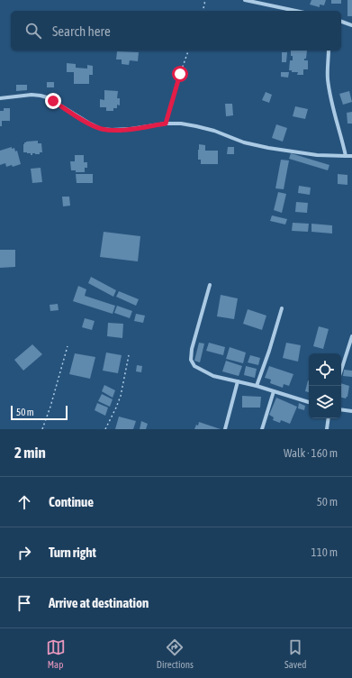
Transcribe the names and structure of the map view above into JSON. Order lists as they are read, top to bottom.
{
  "scale_bar": "50 m",
  "page": {
    "search": "Search here",
    "scale": "50 m",
    "heading": ["2 min", "Walk · 160 m"],
    "list": [
      ["Continue", "50 m"],
      ["Turn right", "110 m"],
      "Arrive at destination"
    ],
    "nav": ["Map", "Directions", "Saved"]
  }
}
